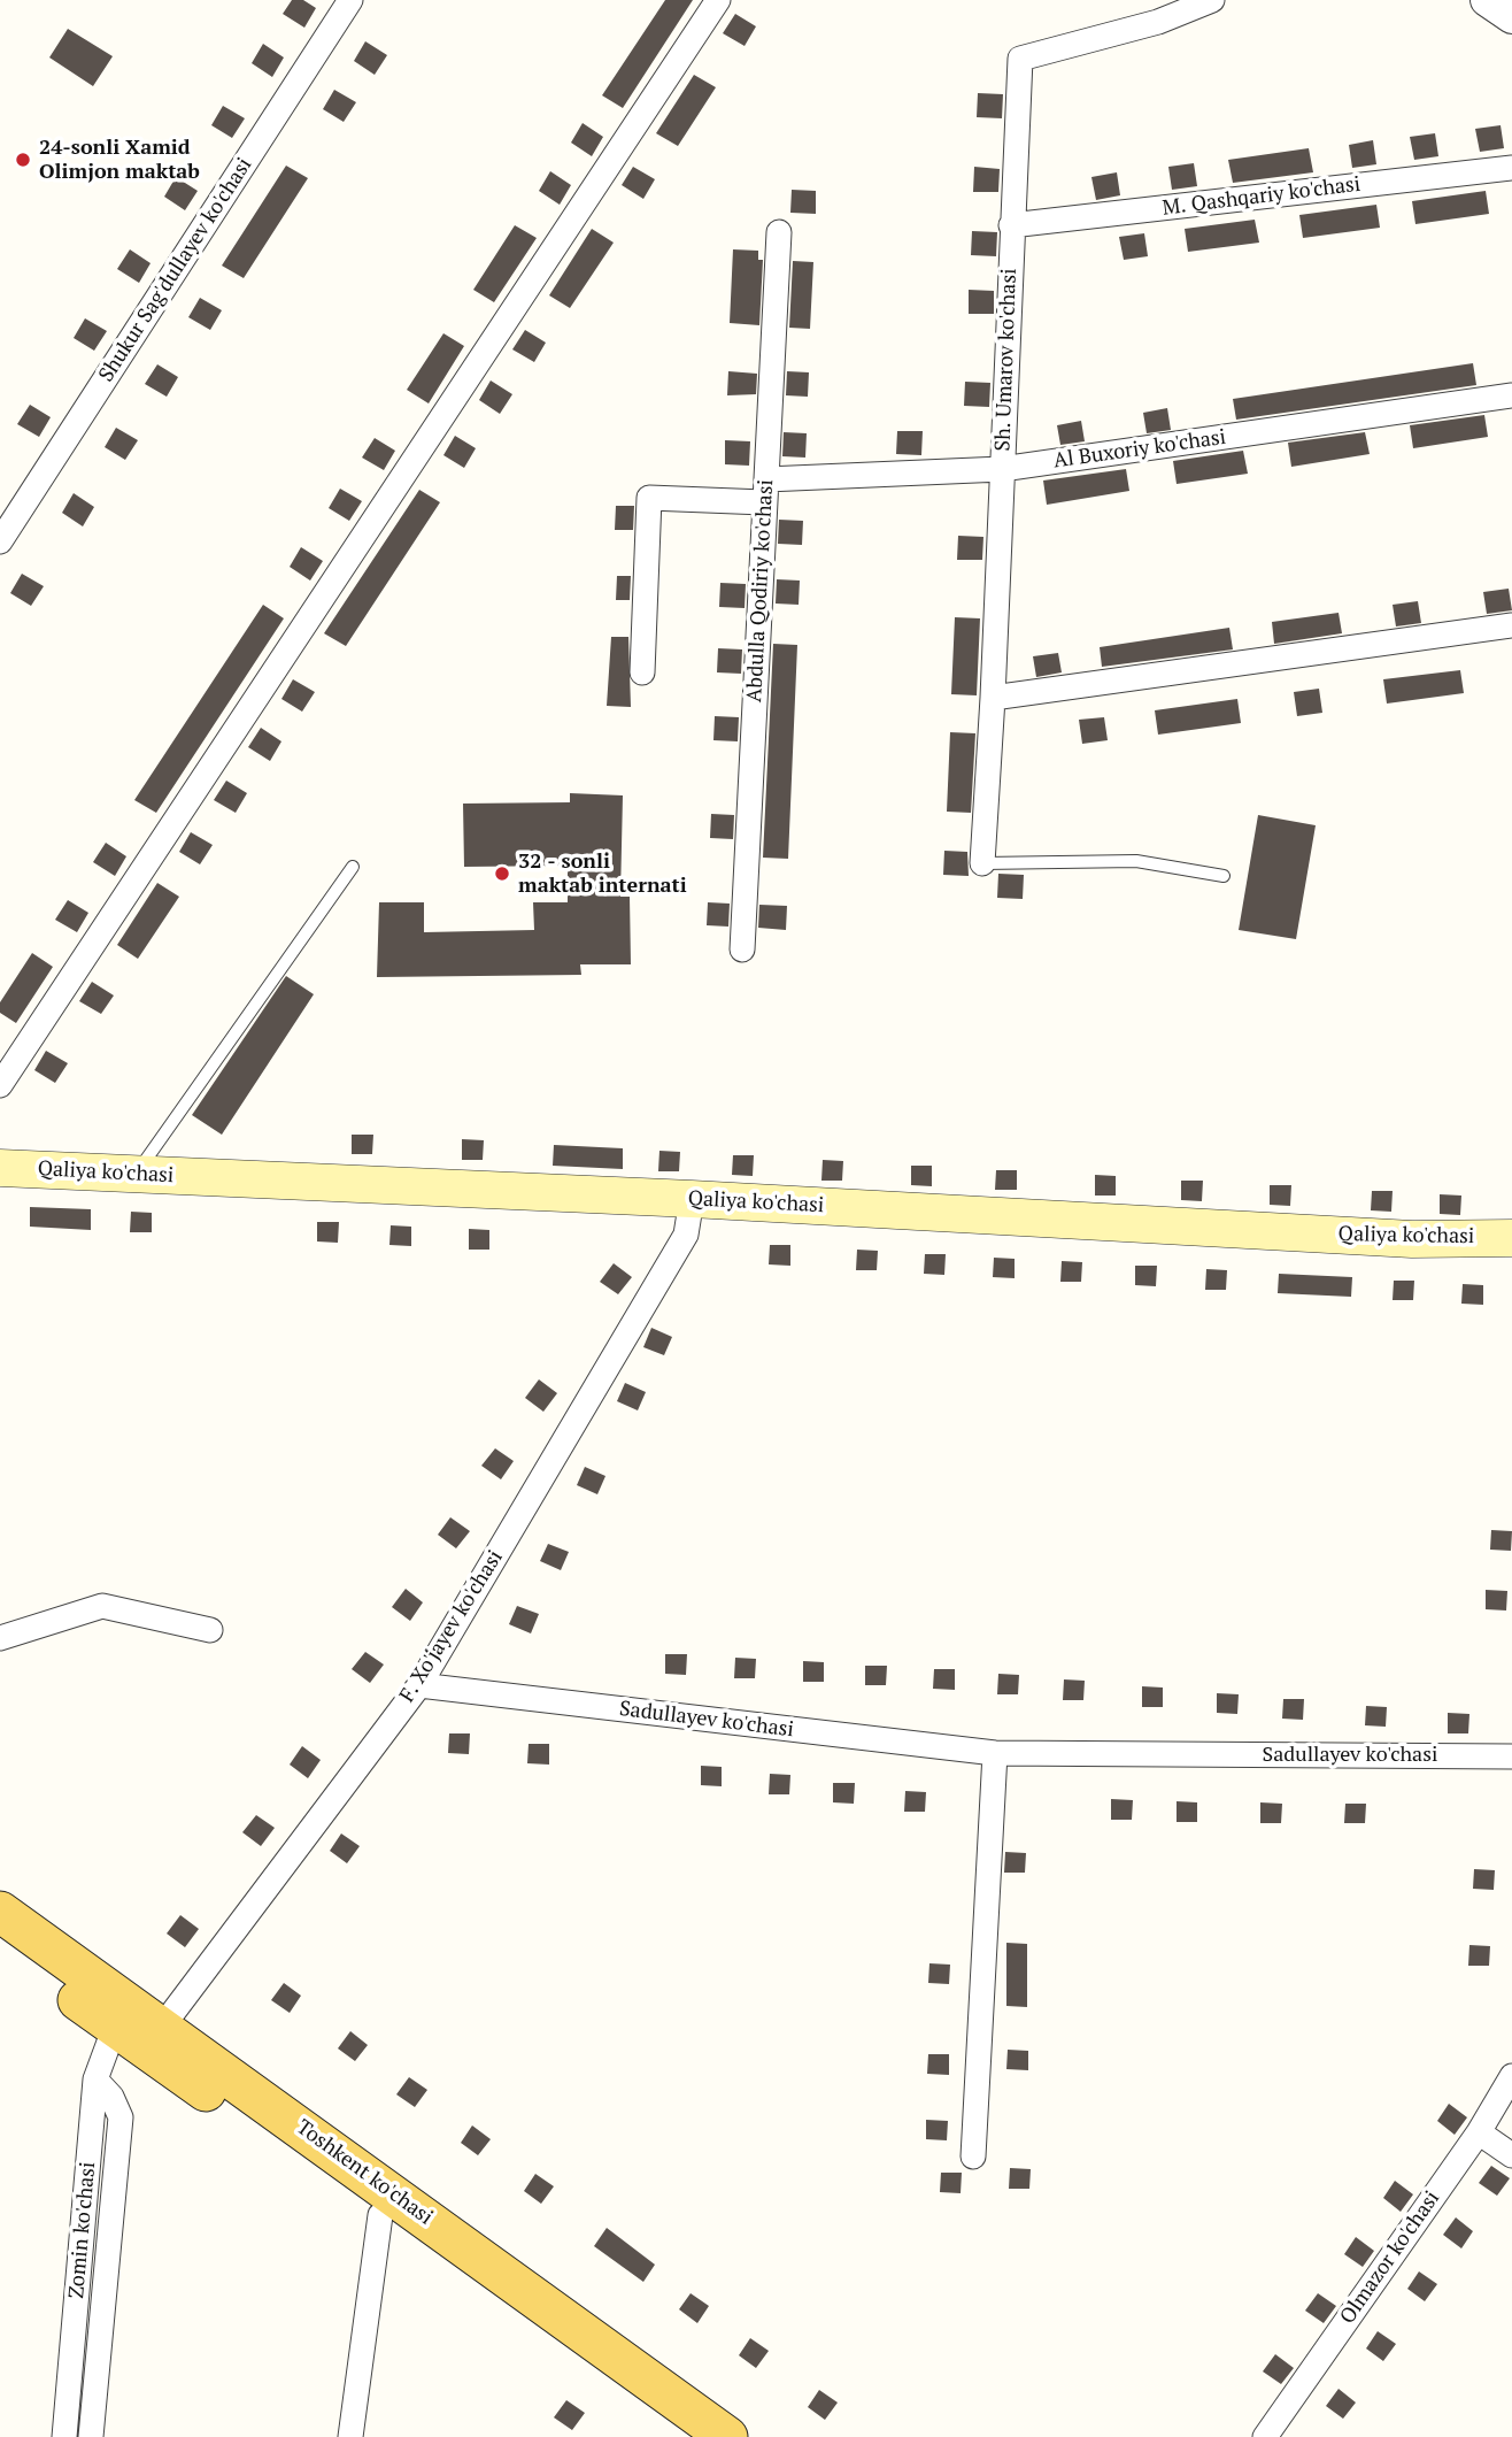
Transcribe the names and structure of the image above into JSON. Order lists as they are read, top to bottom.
{
  "streets": {
    "main road": ["Qaliya ko'chasi", "Toshkent ko'chasi"],
    "street": [
      "M. Qashqariy ko'chasi",
      "Shukur Sag'dullayev ko'chasi",
      "Sh. Umarov ko'chasi",
      "Al Buxoriy ko'chasi",
      "Abdulla Qodiriy ko'chasi",
      "F. Xo'jayev ko'chasi",
      "Sadullayev ko'chasi",
      "Zomin ko'chasi",
      "Olmazor ko'chasi"
    ]
  },
  "crossings": [
    ["M. Qashqariy ko'chasi", "Sh. Umarov ko'chasi"],
    ["Sh. Umarov ko'chasi", "Al Buxoriy ko'chasi"],
    ["Al Buxoriy ko'chasi", "Abdulla Qodiriy ko'chasi"],
    ["Qaliya ko'chasi", "F. Xo'jayev ko'chasi"],
    ["F. Xo'jayev ko'chasi", "Sadullayev ko'chasi"],
    ["F. Xo'jayev ko'chasi", "Toshkent ko'chasi"],
    ["Toshkent ko'chasi", "Zomin ko'chasi"]
  ],
  "places": ["24-sonli Xamid Olimjon maktab", "32 - sonli maktab internati"]
}
